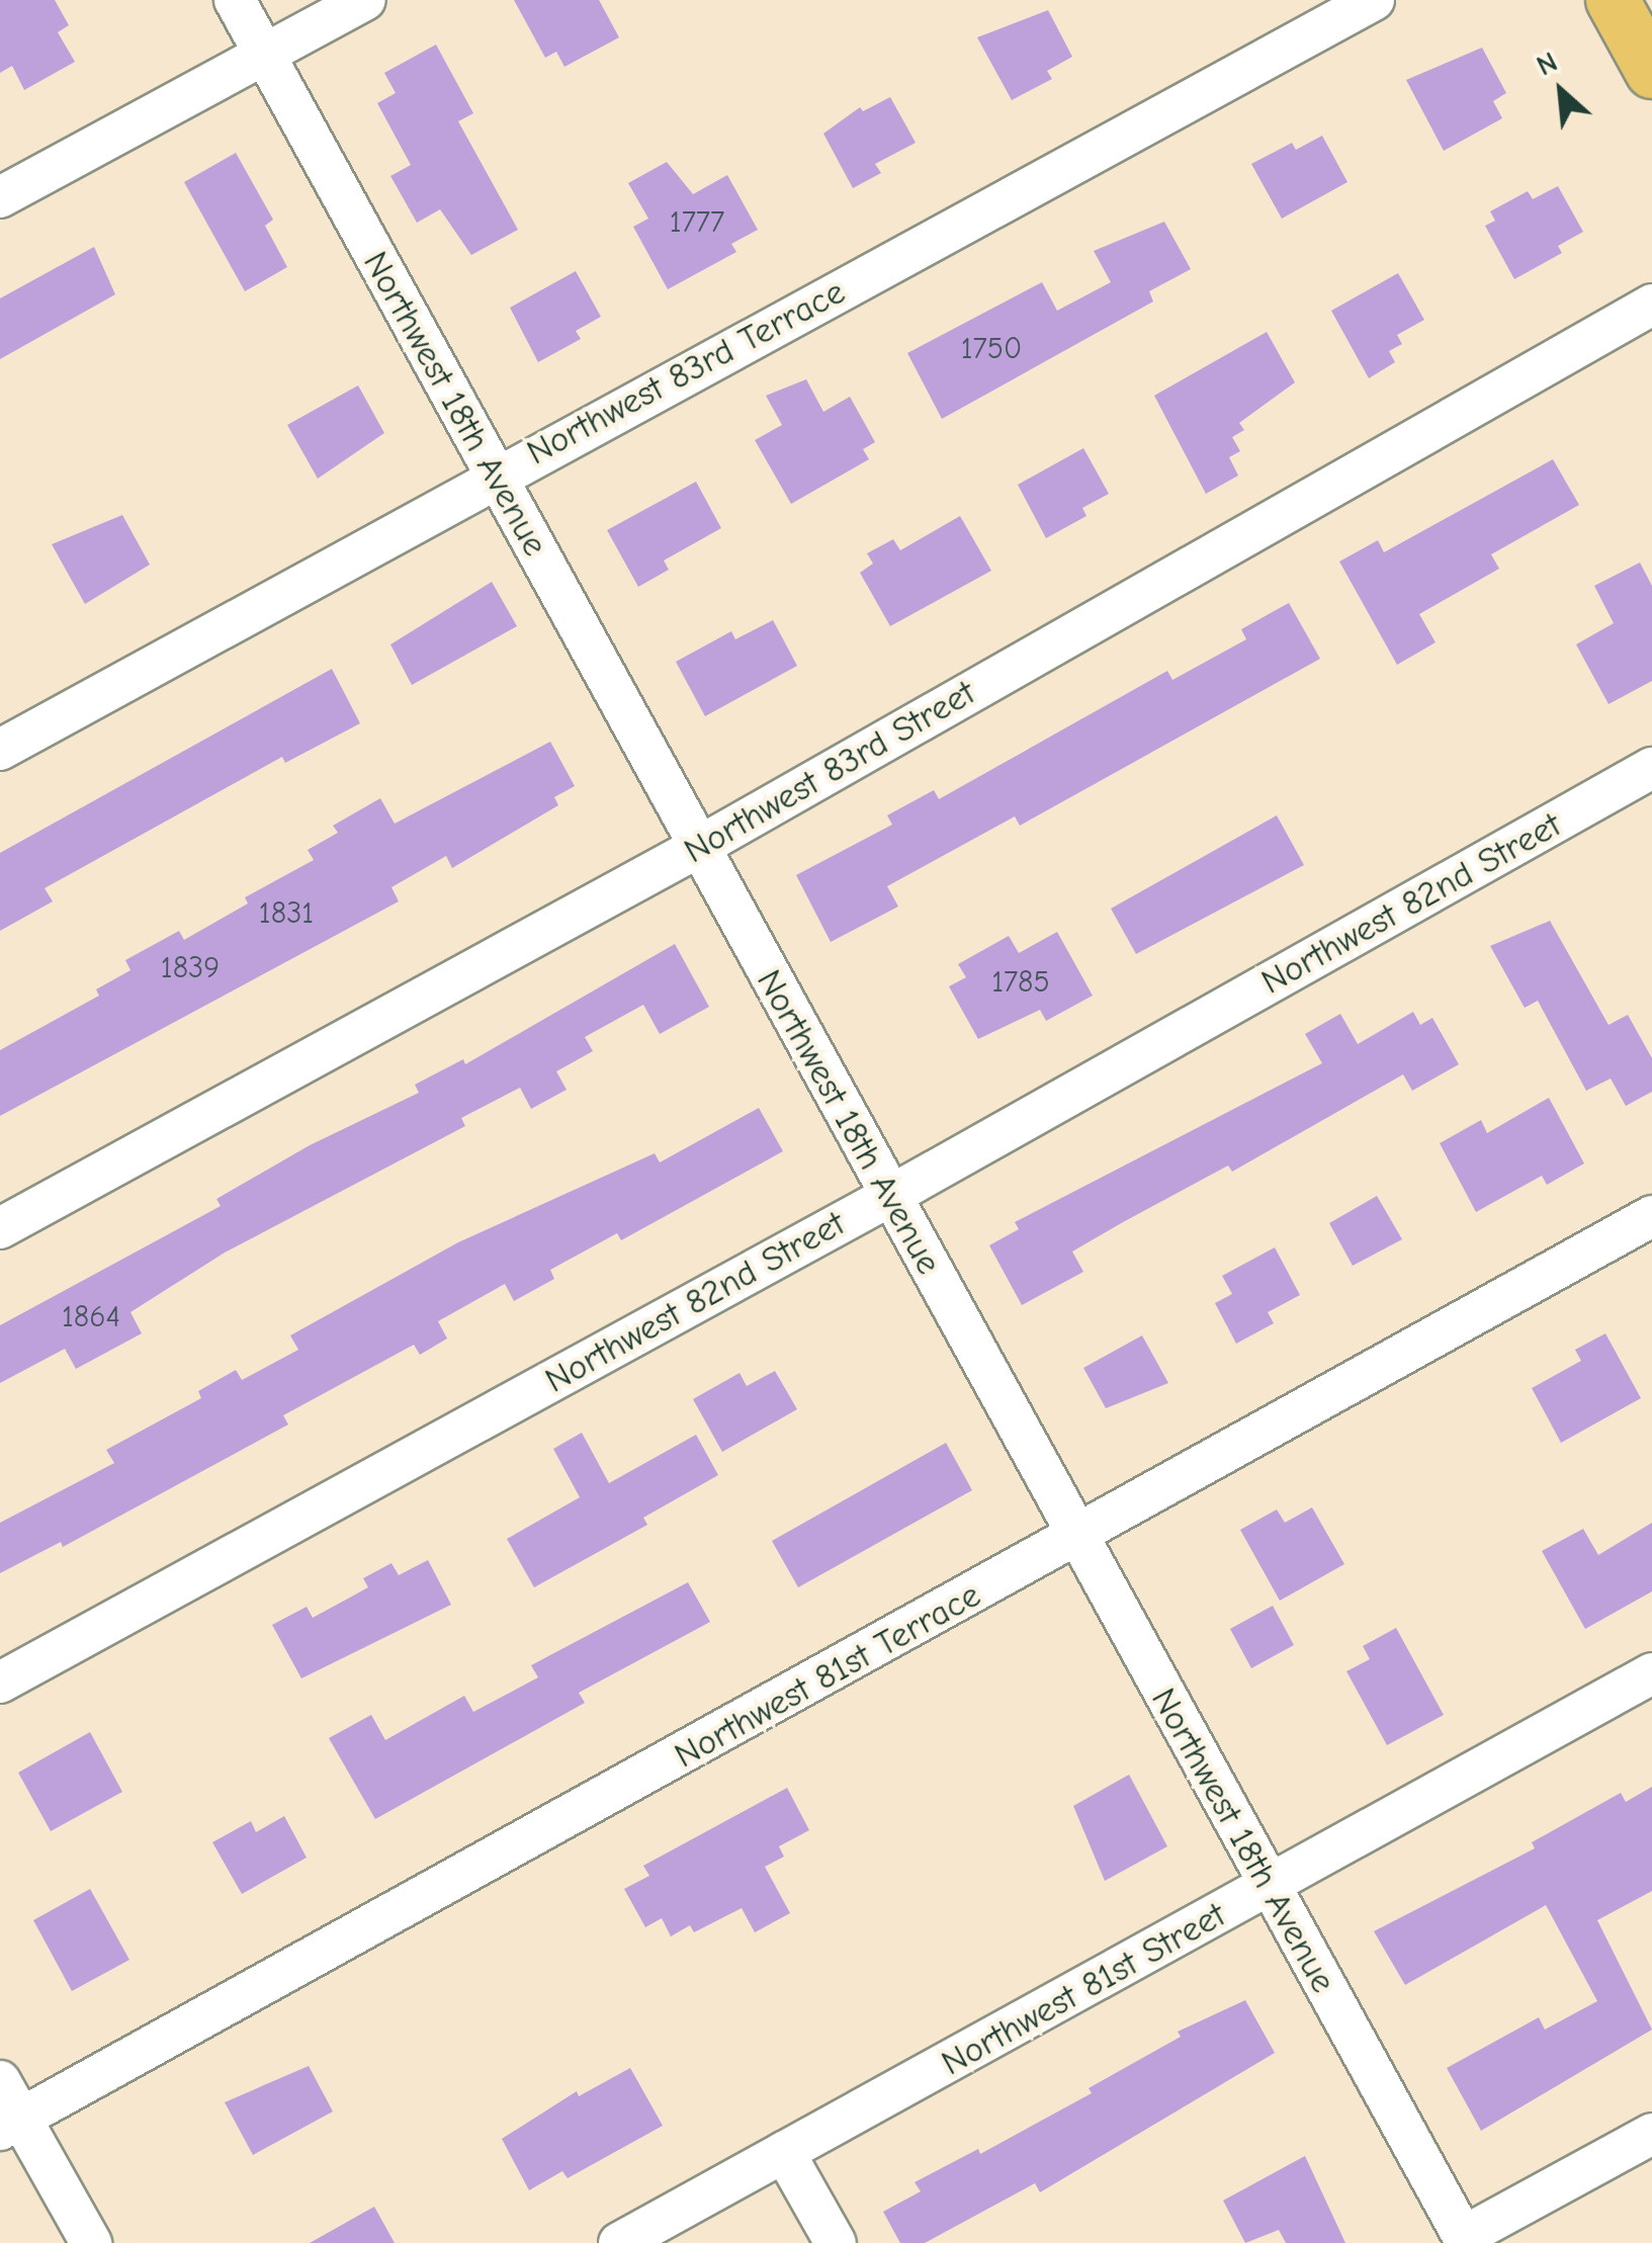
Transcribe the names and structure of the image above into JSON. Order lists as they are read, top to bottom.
{
  "streets": {
    "street": [
      "Northwest 83rd Terrace",
      "Northwest 18th Avenue",
      "Northwest 83rd Street",
      "Northwest 82nd Street",
      "Northwest 81st Terrace",
      "Northwest 81st Street"
    ]
  },
  "crossings": [
    ["Northwest 83rd Terrace", "Northwest 18th Avenue"],
    ["Northwest 18th Avenue", "Northwest 83rd Street"],
    ["Northwest 18th Avenue", "Northwest 82nd Street"],
    ["Northwest 18th Avenue", "Northwest 81st Terrace"],
    ["Northwest 18th Avenue", "Northwest 81st Street"]
  ],
  "house_numbers": [
    "1777",
    "1750",
    "1831",
    "1839",
    "1785",
    "1864"
  ],
  "north": "top left"
}
